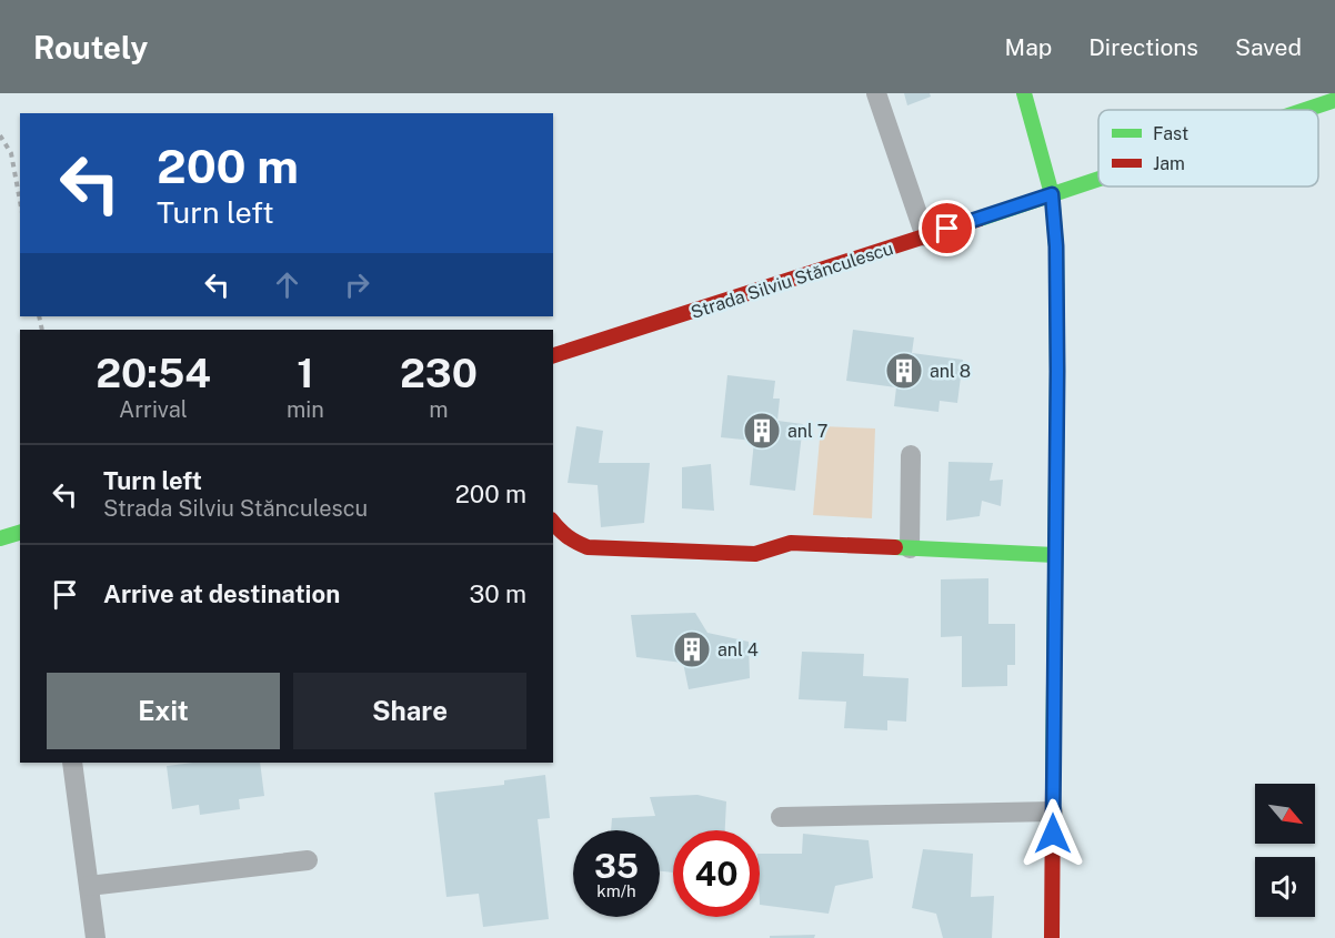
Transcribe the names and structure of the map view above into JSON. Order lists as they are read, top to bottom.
{
  "streets": {
    "street": ["Strada Silviu Stănculescu"]
  },
  "places": {
    "building": ["anl 8", "anl 7", "anl 4"]
  },
  "legend": ["Fast", "Jam"],
  "north": "bottom right",
  "page": {
    "header": "Routely",
    "nav": ["Map", "Directions", "Saved"],
    "turn": ["200 m", "Turn left"],
    "eta": [
      "20:54",
      "Arrival",
      "1",
      "min",
      "230",
      "m"
    ],
    "list": [
      {
        "name": "Turn left",
        "note": "Strada Silviu Stănculescu",
        "value": "200 m"
      },
      {
        "name": "Arrive at destination",
        "value": "30 m"
      }
    ],
    "buttons": ["Exit", "Share"],
    "speed": "35 km/h",
    "limit": "40"
  }
}
